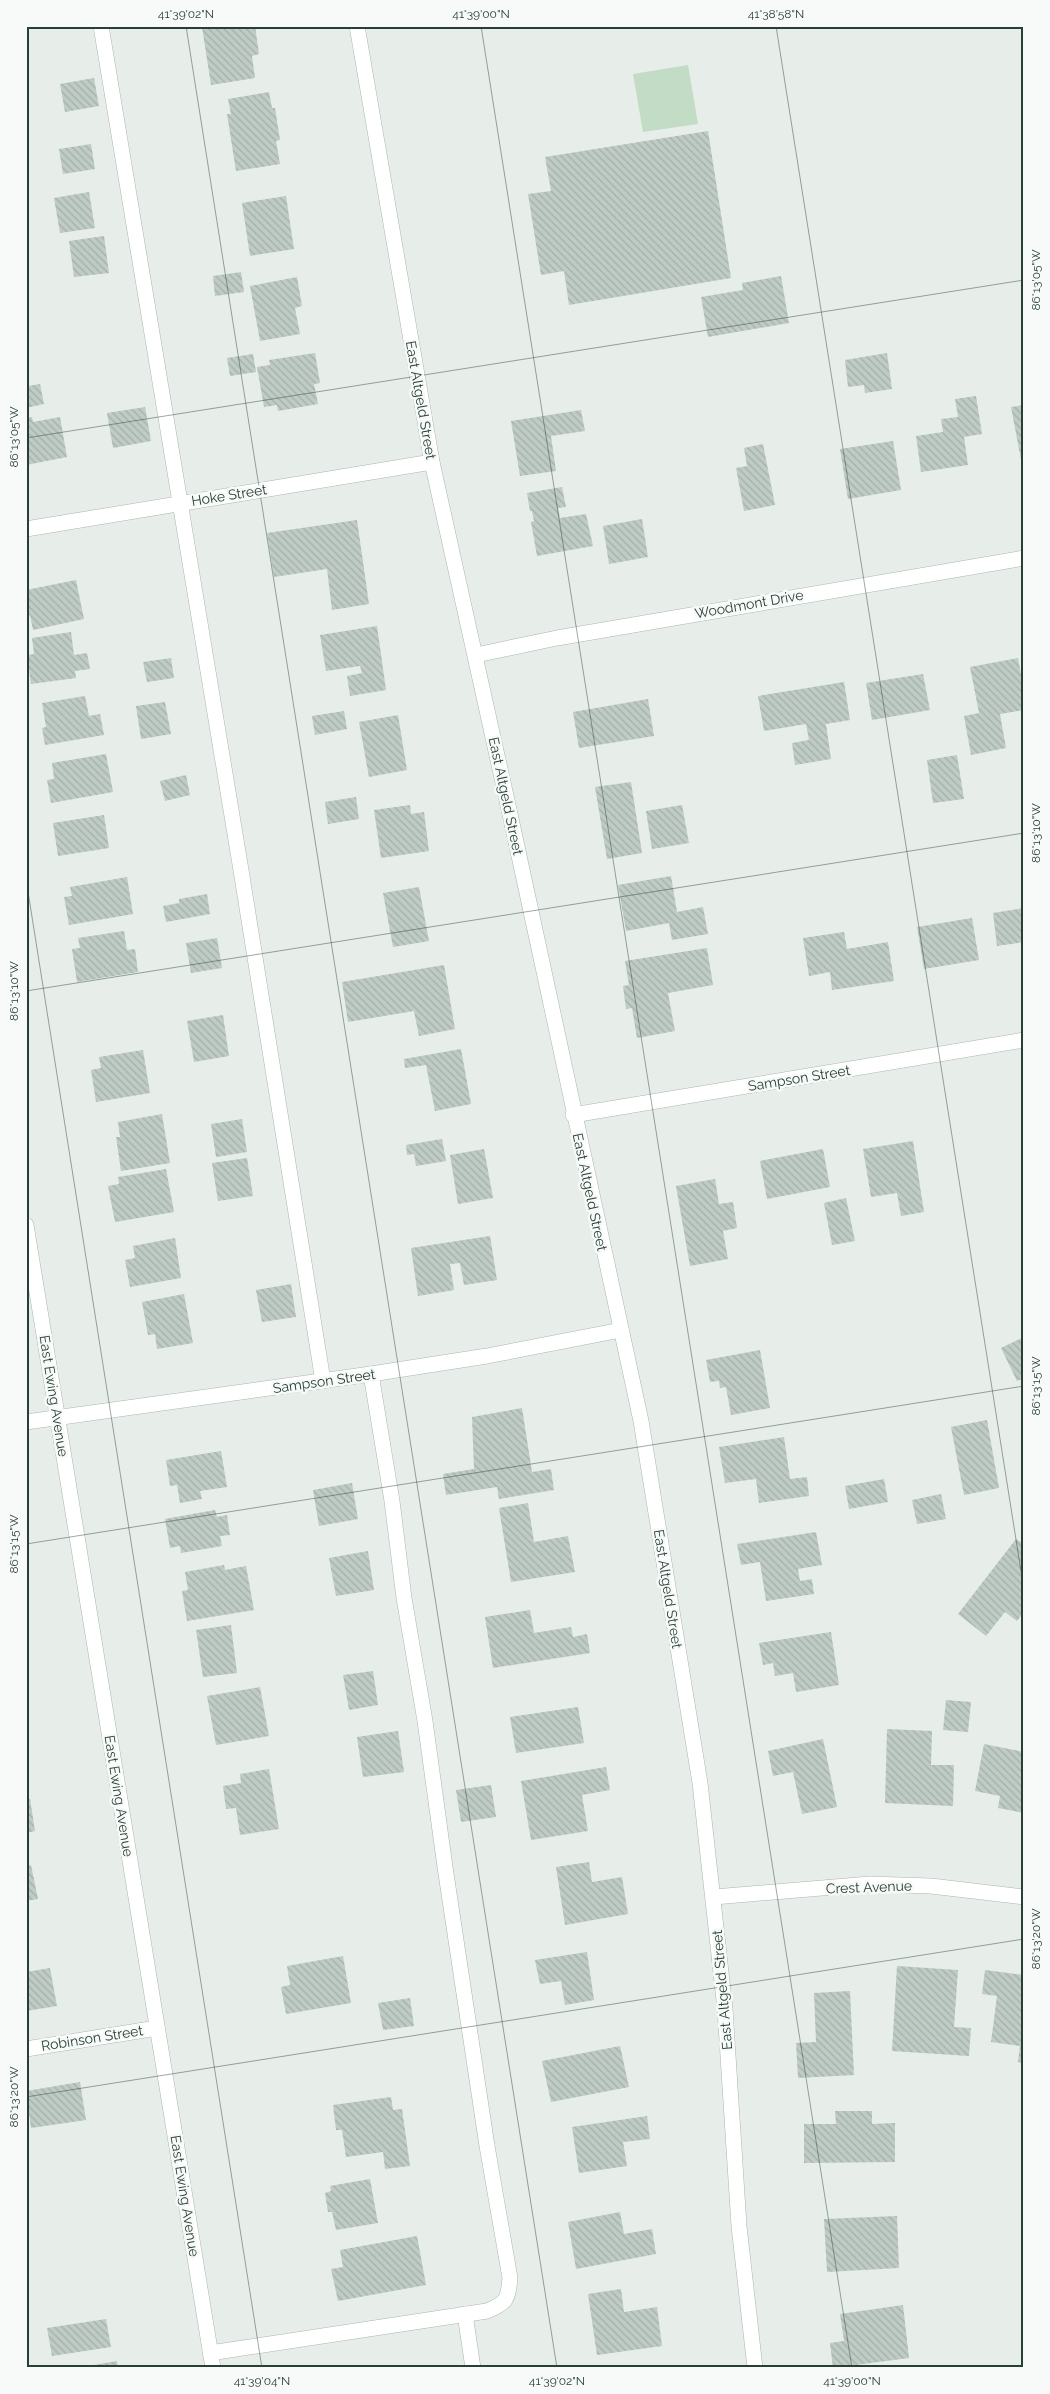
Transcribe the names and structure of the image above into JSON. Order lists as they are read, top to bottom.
{
  "streets": {
    "street": [
      "East Altgeld Street",
      "Hoke Street",
      "Woodmont Drive",
      "Sampson Street",
      "East Ewing Avenue",
      "Crest Avenue",
      "Robinson Street"
    ]
  },
  "crossings": [
    ["East Altgeld Street", "Hoke Street"],
    ["East Altgeld Street", "Woodmont Drive"],
    ["East Altgeld Street", "Sampson Street"],
    ["East Altgeld Street", "Crest Avenue"],
    ["Sampson Street", "East Ewing Avenue"],
    ["East Ewing Avenue", "Robinson Street"]
  ],
  "coordinates": [
    "41°39'02\"N",
    "41°39'00\"N",
    "41°38'58\"N",
    "86°13'05\"W",
    "86°13'10\"W",
    "86°13'15\"W",
    "86°13'20\"W",
    "41°39'04\"N"
  ]
}
